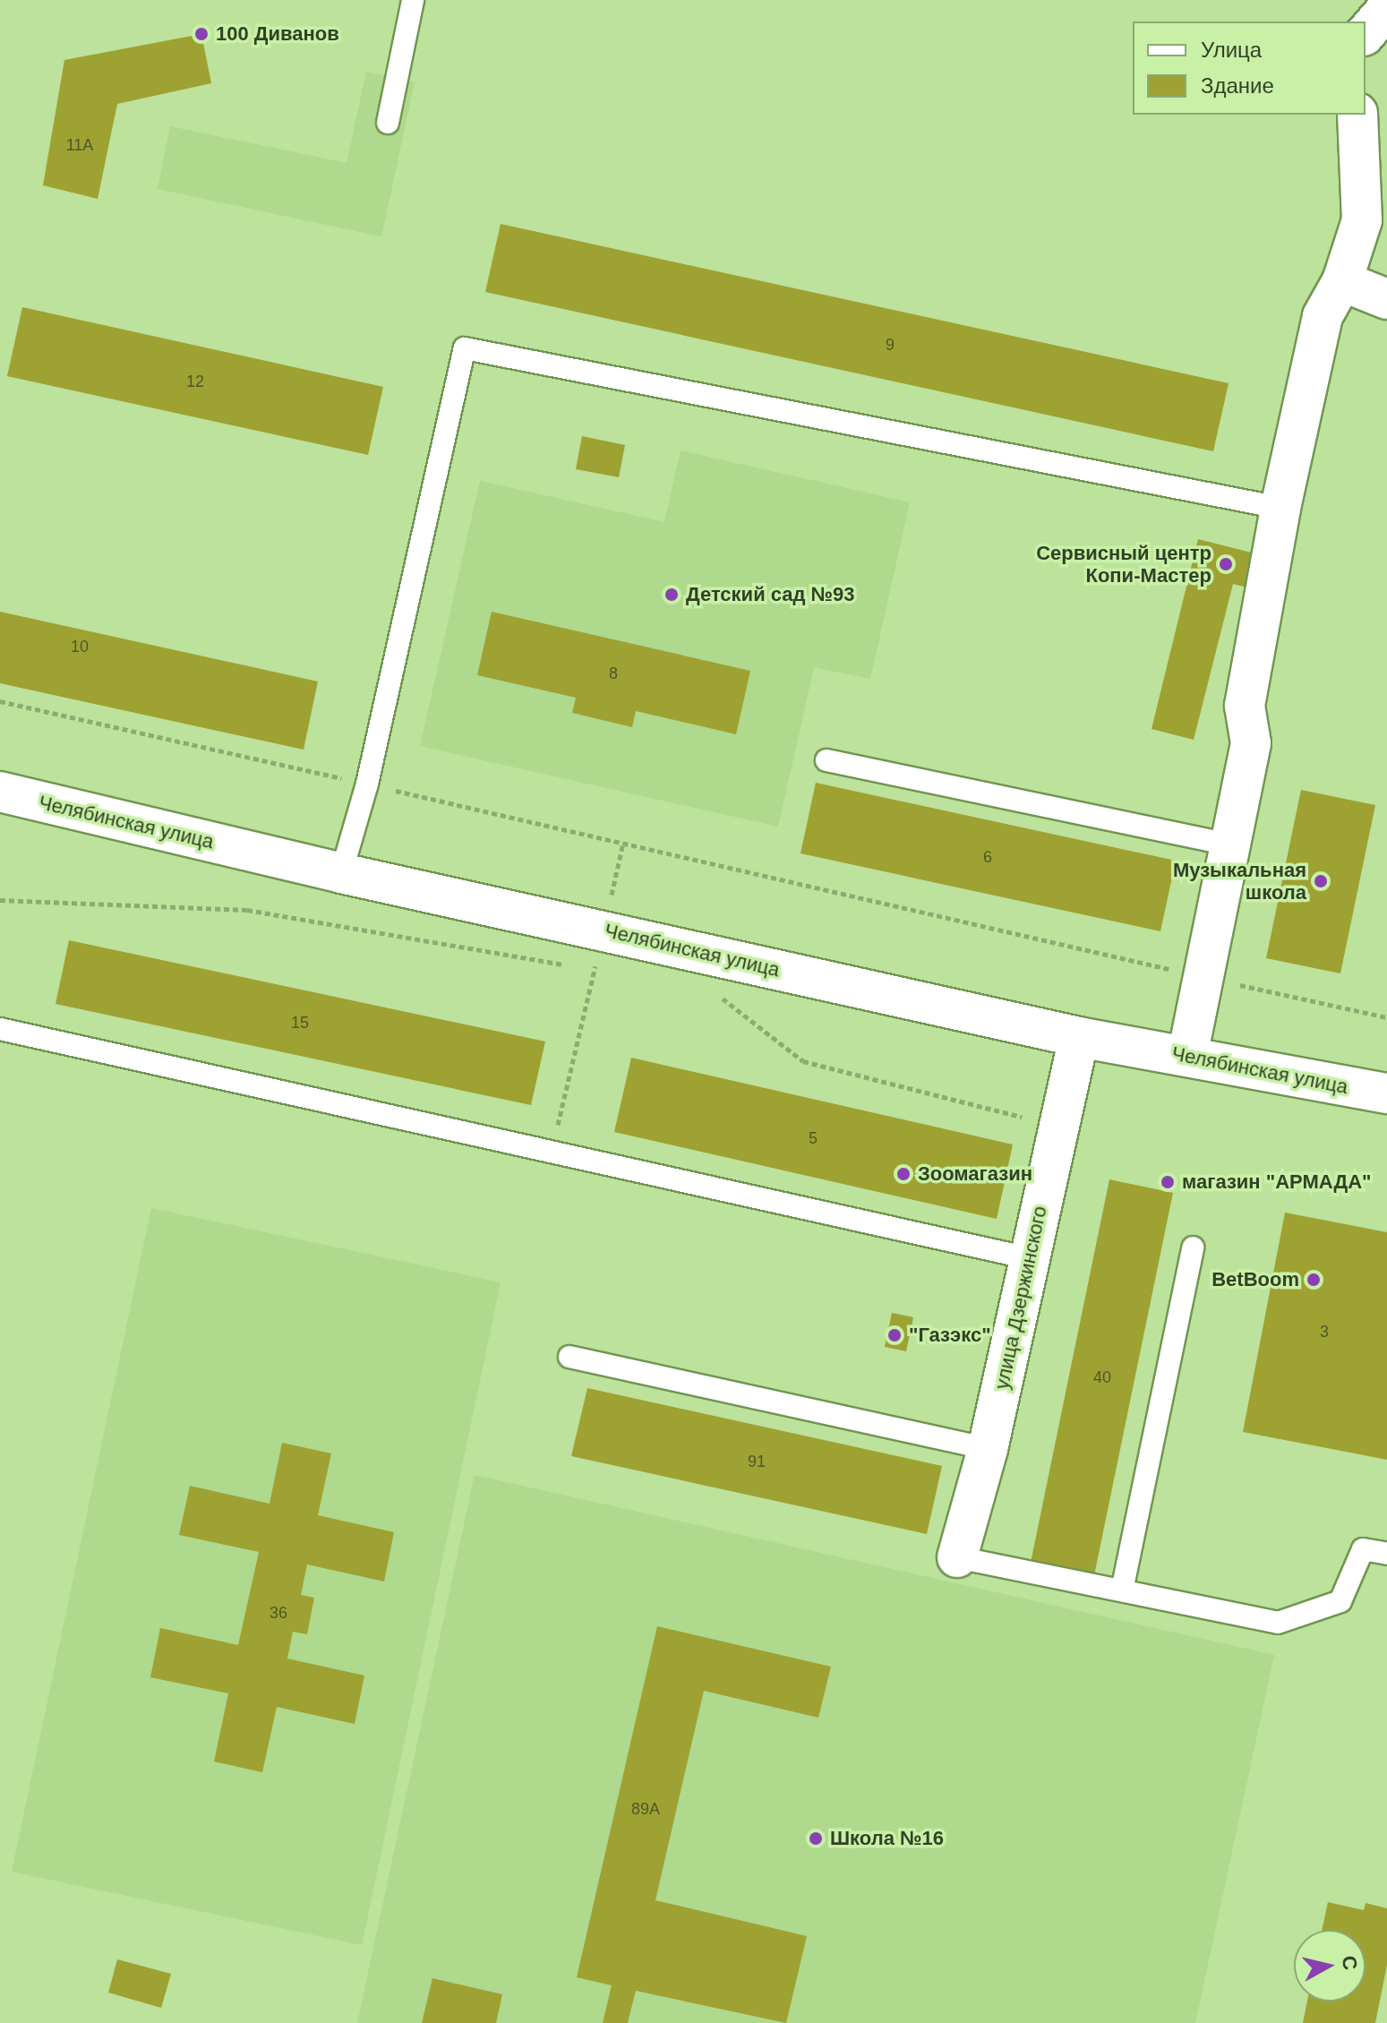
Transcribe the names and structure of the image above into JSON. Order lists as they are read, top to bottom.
{
  "streets": {
    "street": ["Челябинская улица", "улица Дзержинского"]
  },
  "crossings": [
    ["Челябинская улица", "улица Дзержинского"]
  ],
  "places": [
    "100 Диванов",
    "Сервисный центр Копи-Мастер",
    "Детский сад №93",
    "Музыкальная школа",
    "Зоомагазин",
    "магазин \"АРМАДА\"",
    "BetBoom",
    "\"Газэкс\"",
    "Школа №16"
  ],
  "house_numbers": [
    "11А",
    "9",
    "12",
    "10",
    "8",
    "6",
    "15",
    "5",
    "3",
    "40",
    "91",
    "36",
    "89А"
  ],
  "legend": ["Улица", "Здание"],
  "north": "right"
}
